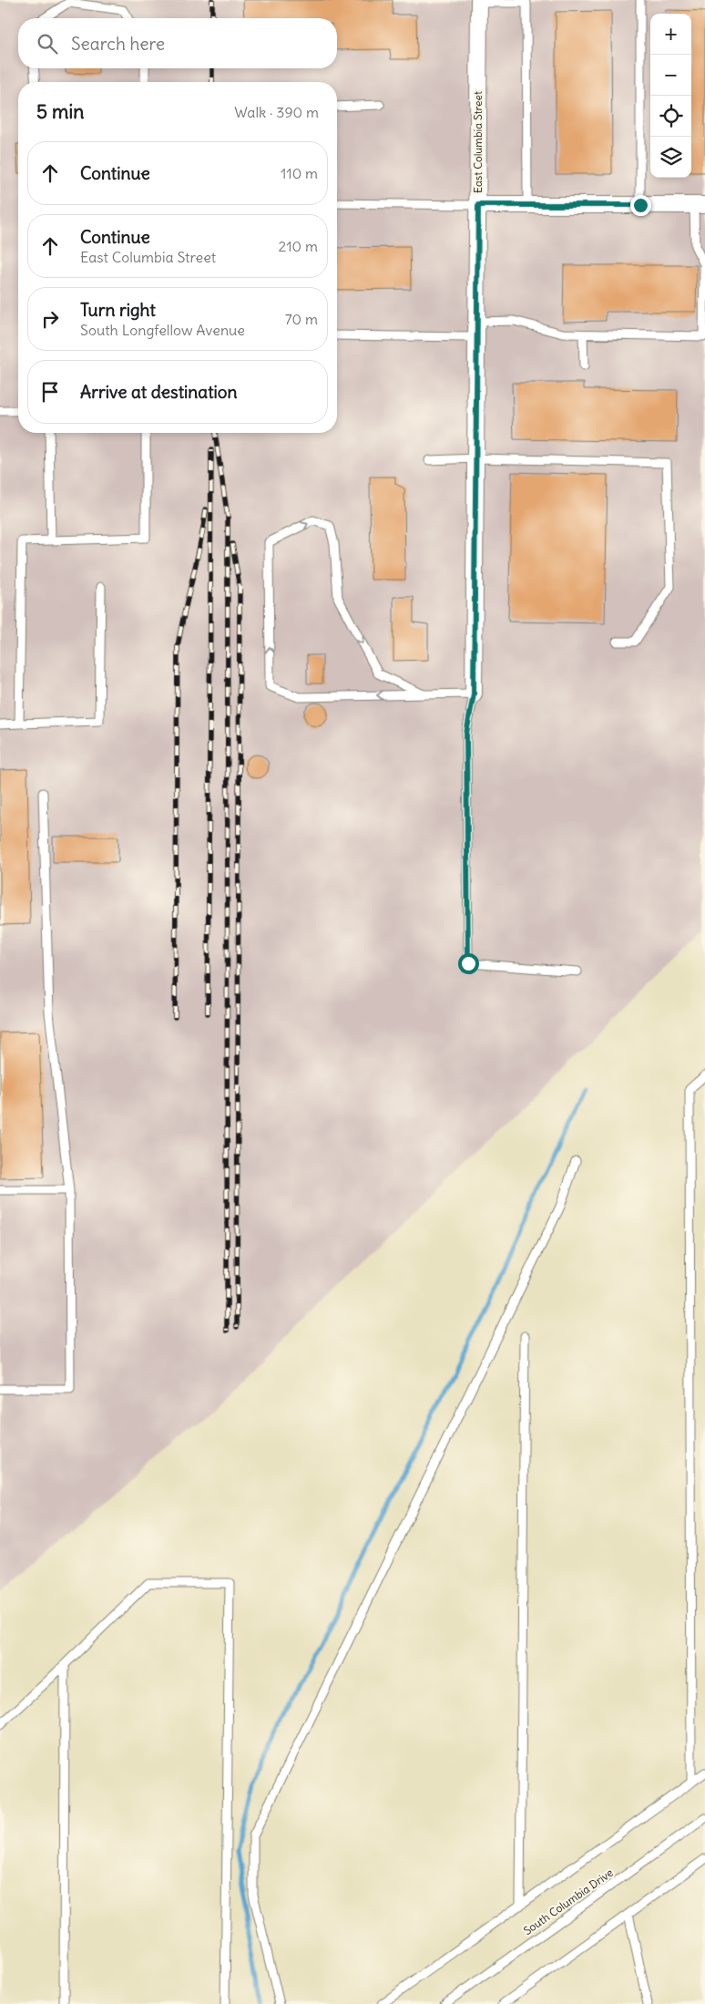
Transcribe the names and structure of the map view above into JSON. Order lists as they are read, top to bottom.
{
  "streets": {
    "street": ["East Columbia Street"],
    "lane": ["South Columbia Drive"]
  },
  "page": {
    "map_buttons": ["+", "−"],
    "search": "Search here",
    "heading": ["5 min", "Walk · 390 m"],
    "list": [
      ["Continue", "110 m"],
      ["Continue", "East Columbia Street", "210 m"],
      ["Turn right", "South Longfellow Avenue", "70 m"],
      "Arrive at destination"
    ]
  }
}
